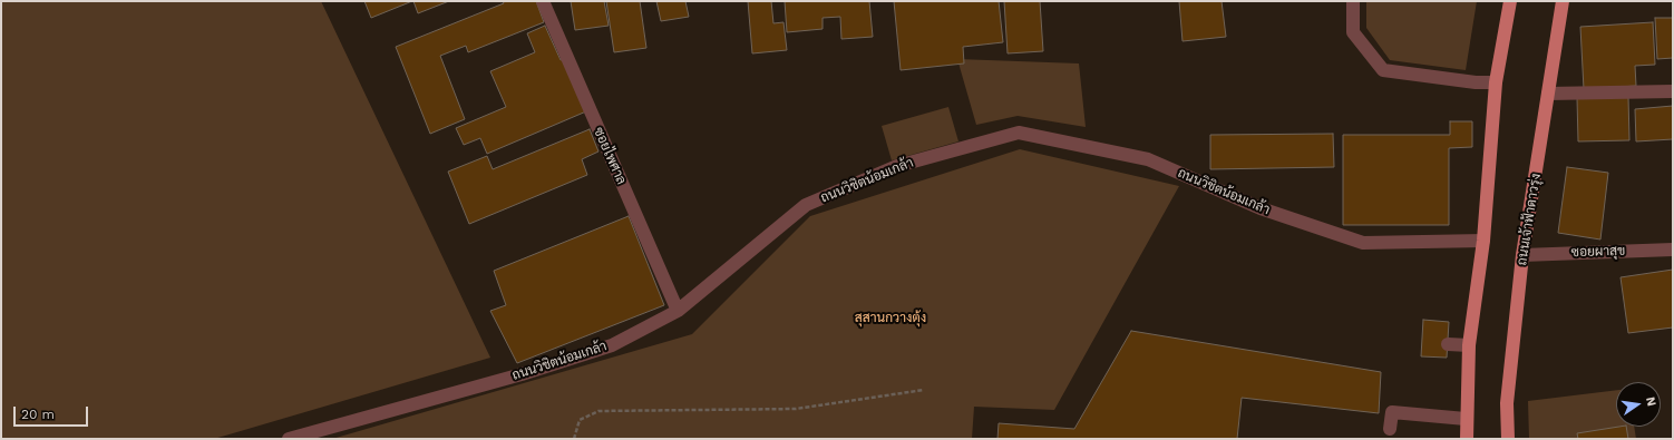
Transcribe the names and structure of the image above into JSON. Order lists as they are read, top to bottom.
{
  "streets": {
    "main road": ["ถนนเจ้าฟ้าดาวรุ่ง"],
    "street": ["ซอยไพศาล", "ถนนวิชิตน้อมเกล้า", "ซอยผาสุข"]
  },
  "crossings": [
    ["ซอยไพศาล", "ถนนวิชิตน้อมเกล้า"],
    ["ถนนเจ้าฟ้าดาวรุ่ง", "ซอยผาสุข"]
  ],
  "parks": ["สุสานกวางตุ้ง"],
  "scale_bar": "20 m",
  "north": "right"
}
